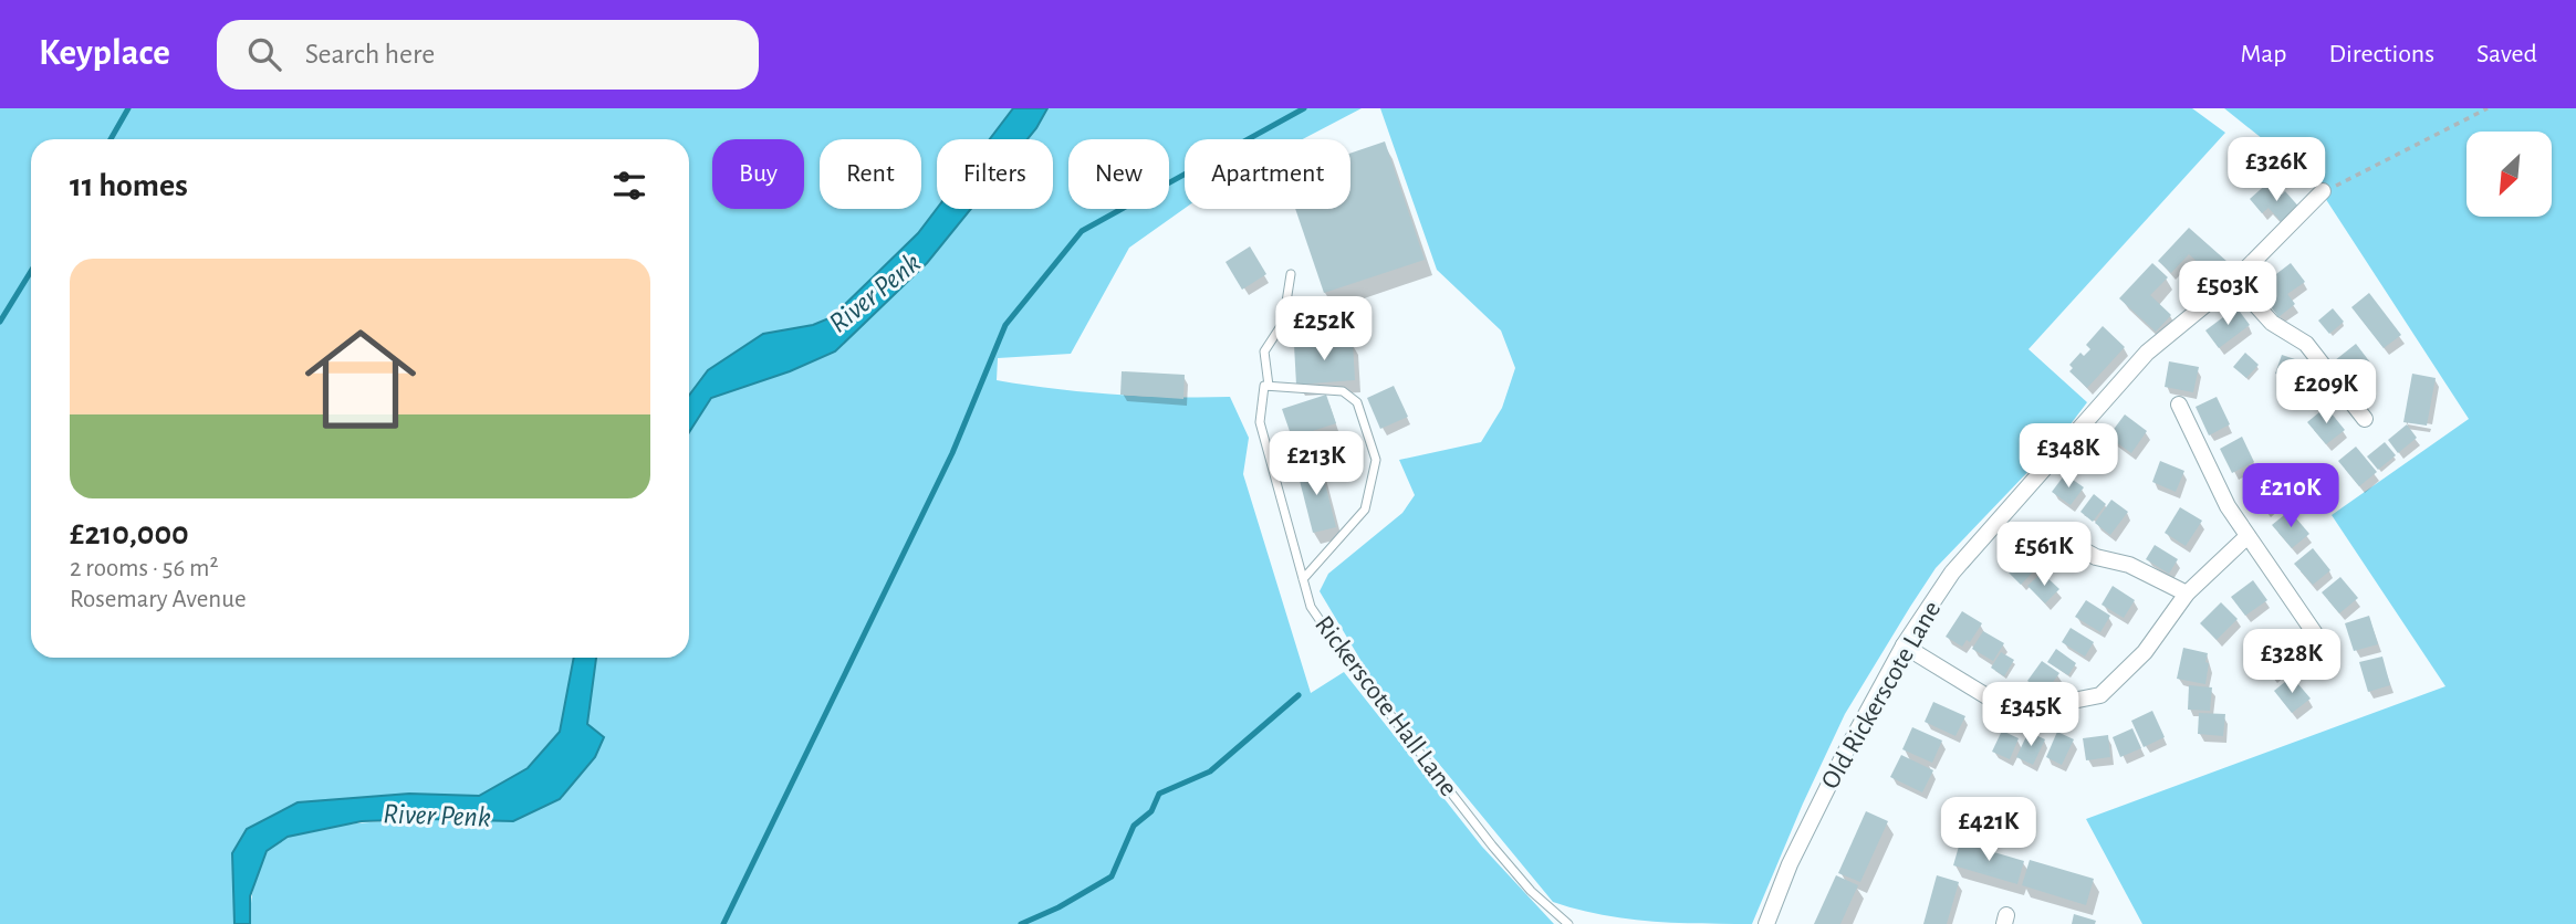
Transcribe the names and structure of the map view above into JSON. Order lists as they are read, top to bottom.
{
  "streets": {
    "street": ["Old Rickerscote Lane"],
    "lane": ["Rickerscote Hall Lane"]
  },
  "water": ["River Penk"],
  "north": "bottom left",
  "page": {
    "header": "Keyplace",
    "search": "Search here",
    "nav": ["Map", "Directions", "Saved"],
    "price": [
      "£326K",
      "£503K",
      "£252K",
      "£209K",
      "£348K",
      "£213K",
      "£210K",
      "£561K",
      "£328K",
      "£345K",
      "£421K"
    ],
    "chip": [
      "Buy",
      "Rent",
      "Filters",
      "New",
      "Apartment"
    ],
    "heading": "11 homes",
    "list": [
      {
        "name": "£210,000",
        "note": "2 rooms · 56 m² · Rosemary Avenue"
      }
    ]
  }
}
